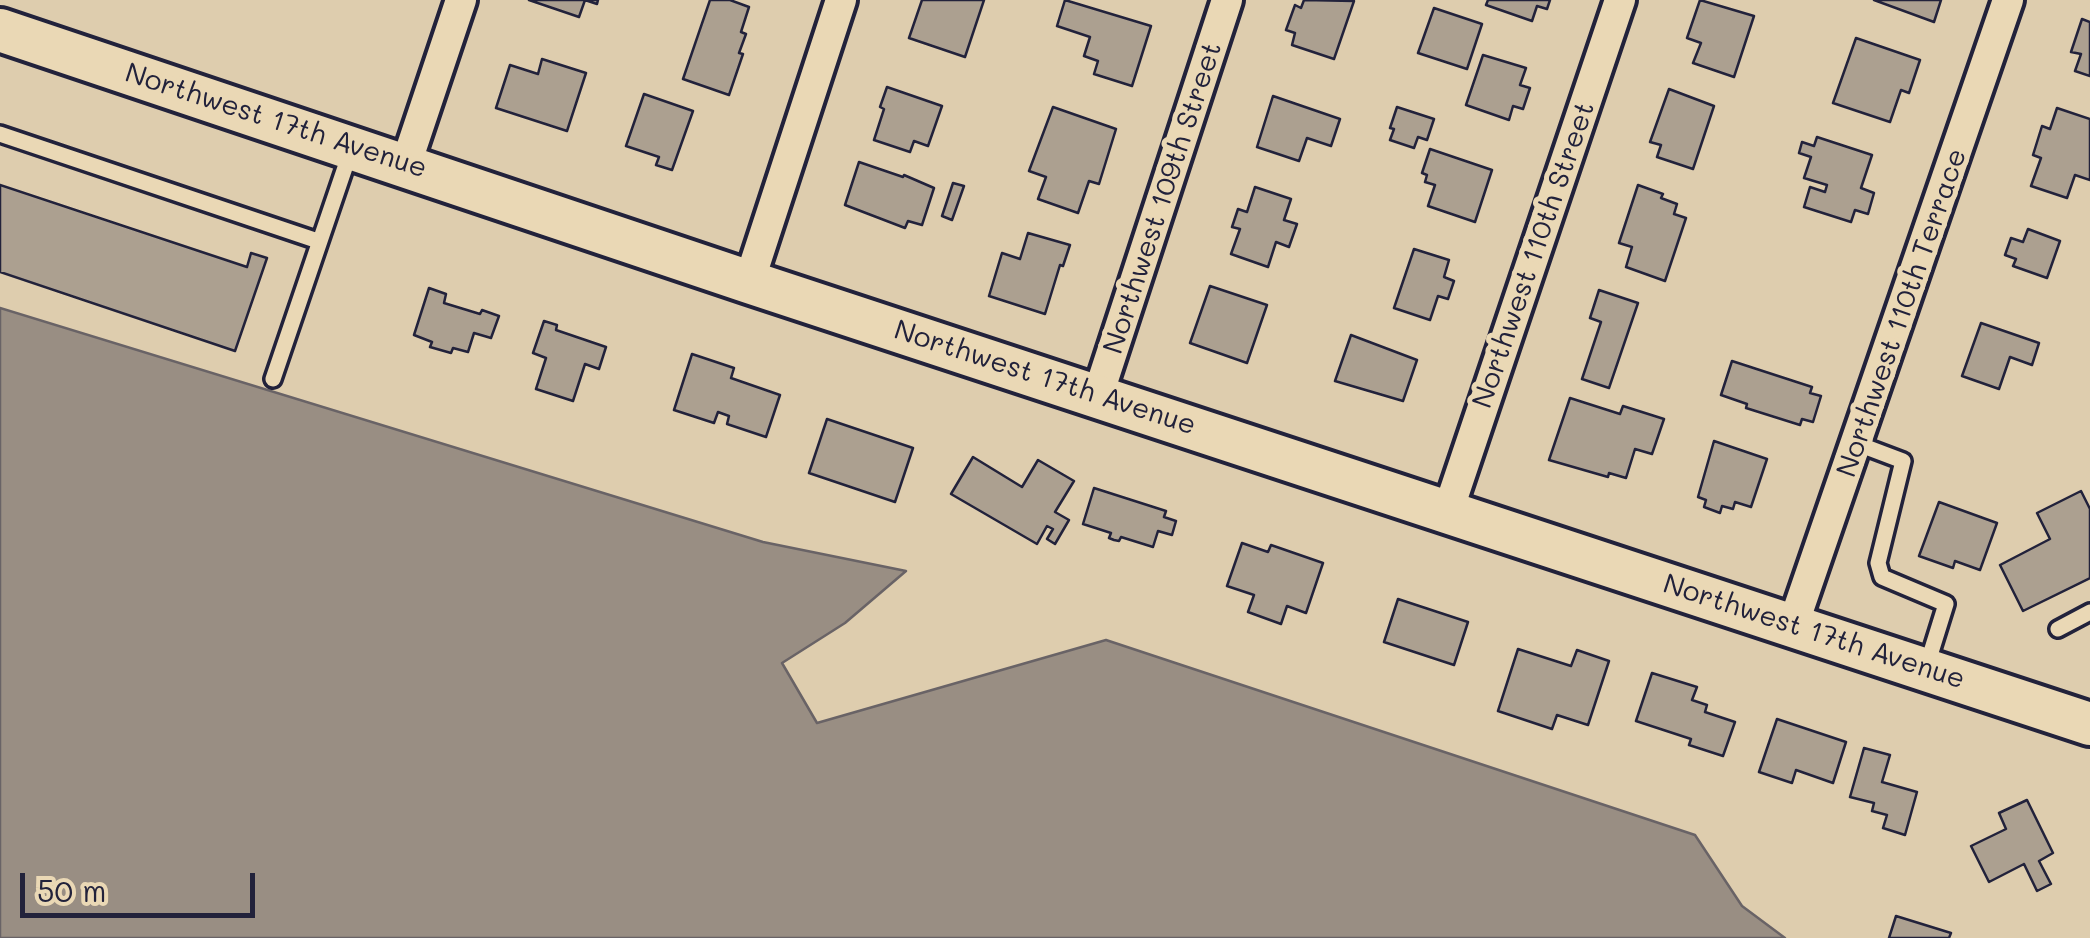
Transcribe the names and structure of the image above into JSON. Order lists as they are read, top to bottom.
{
  "streets": {
    "main road": ["Northwest 17th Avenue"],
    "street": ["Northwest 109th Street", "Northwest 110th Street", "Northwest 110th Terrace"]
  },
  "crossings": [
    ["Northwest 17th Avenue", "Northwest 109th Street"],
    ["Northwest 17th Avenue", "Northwest 110th Street"],
    ["Northwest 17th Avenue", "Northwest 110th Terrace"]
  ],
  "scale_bar": "50 m"
}
